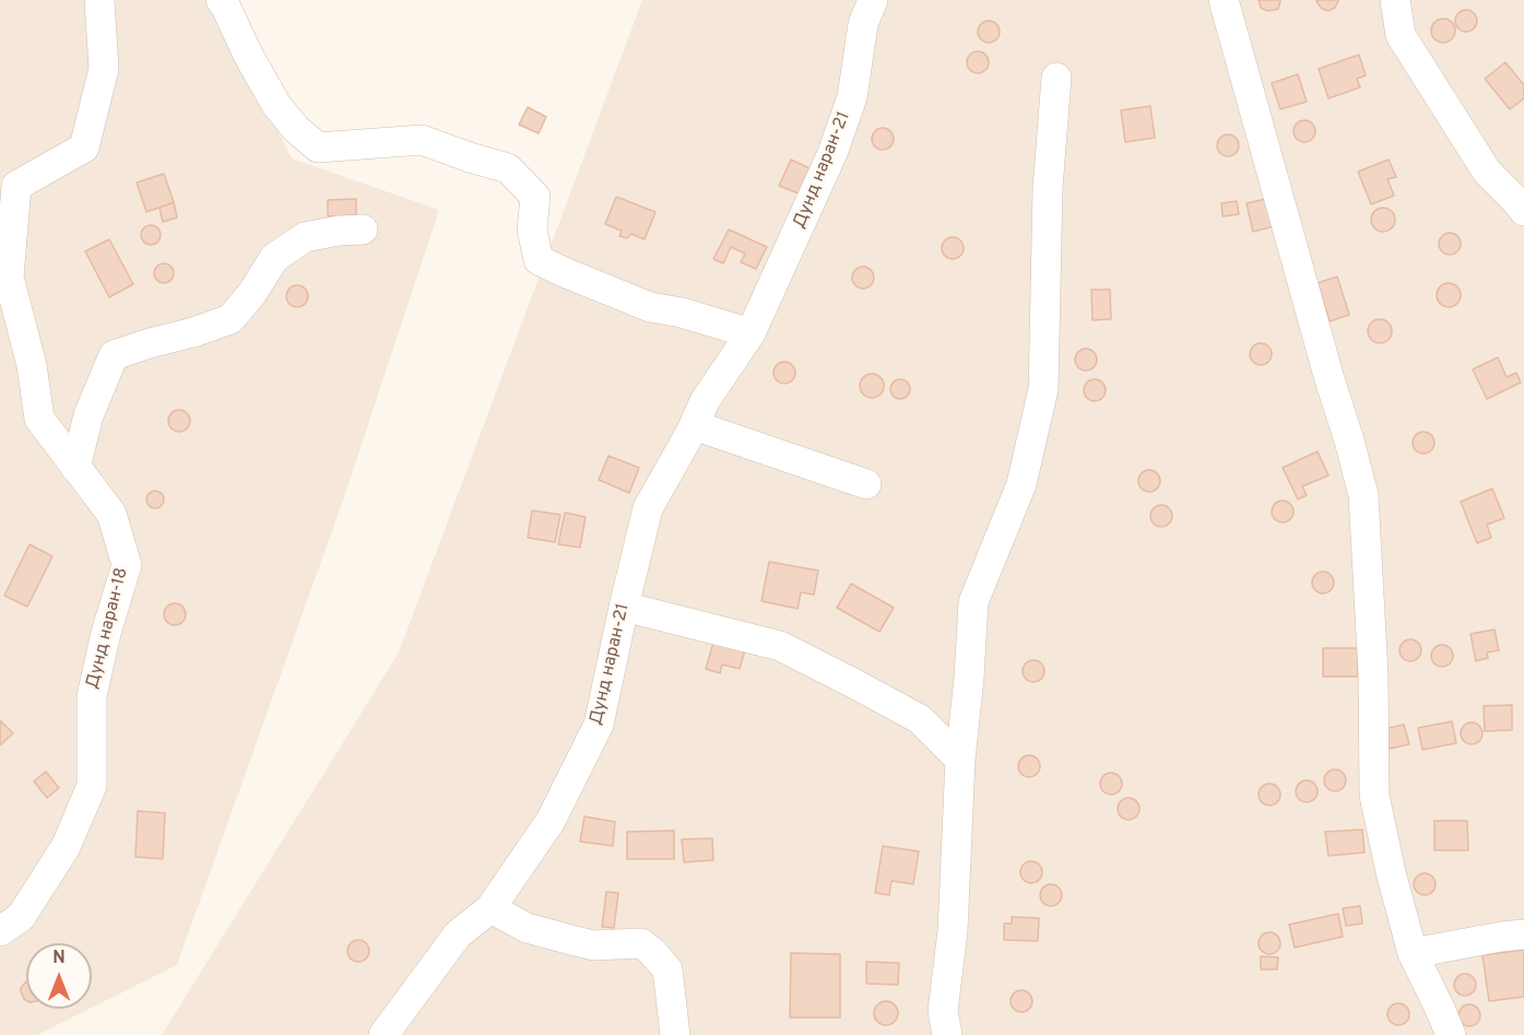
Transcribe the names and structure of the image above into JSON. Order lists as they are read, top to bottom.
{
  "streets": {
    "street": ["Дунд наран-21", "Дунд наран-18"]
  },
  "north": "top"
}
